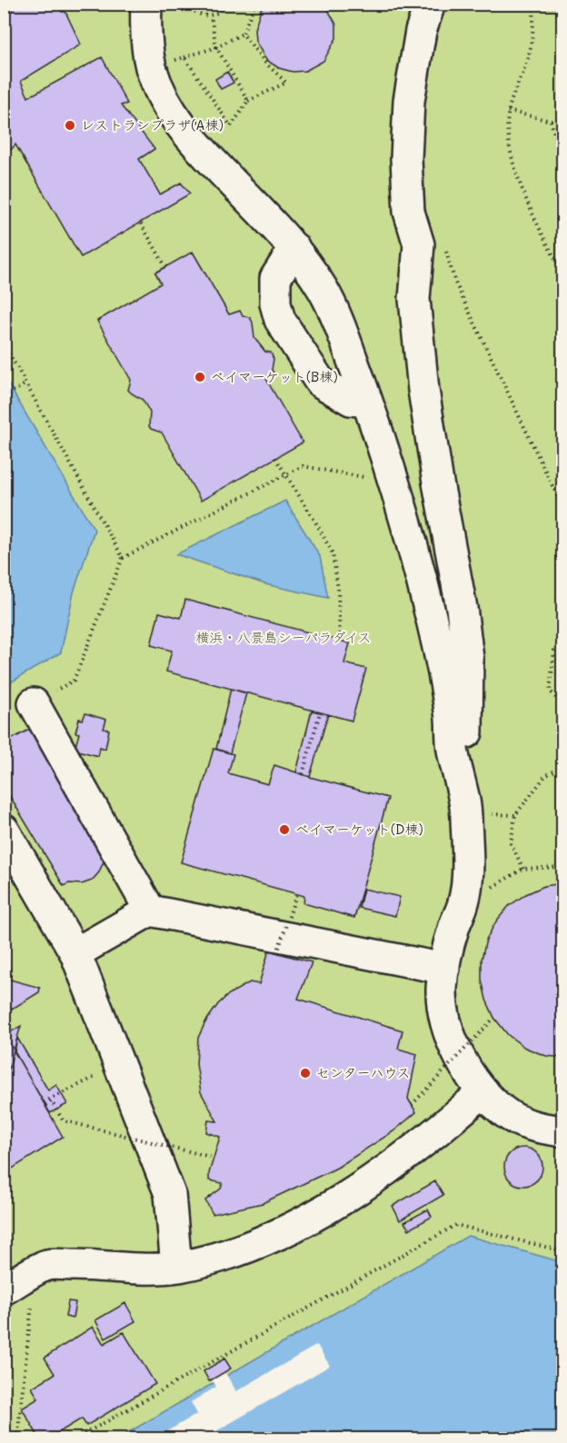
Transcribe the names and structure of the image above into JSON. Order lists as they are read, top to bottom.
{
  "parks": ["横浜・八景島シーパラダイス"],
  "places": [
    "レストランプラザ(A棟)",
    "ベイマーケット(B棟)",
    "ベイマーケット(D棟)",
    "センターハウス"
  ]
}
